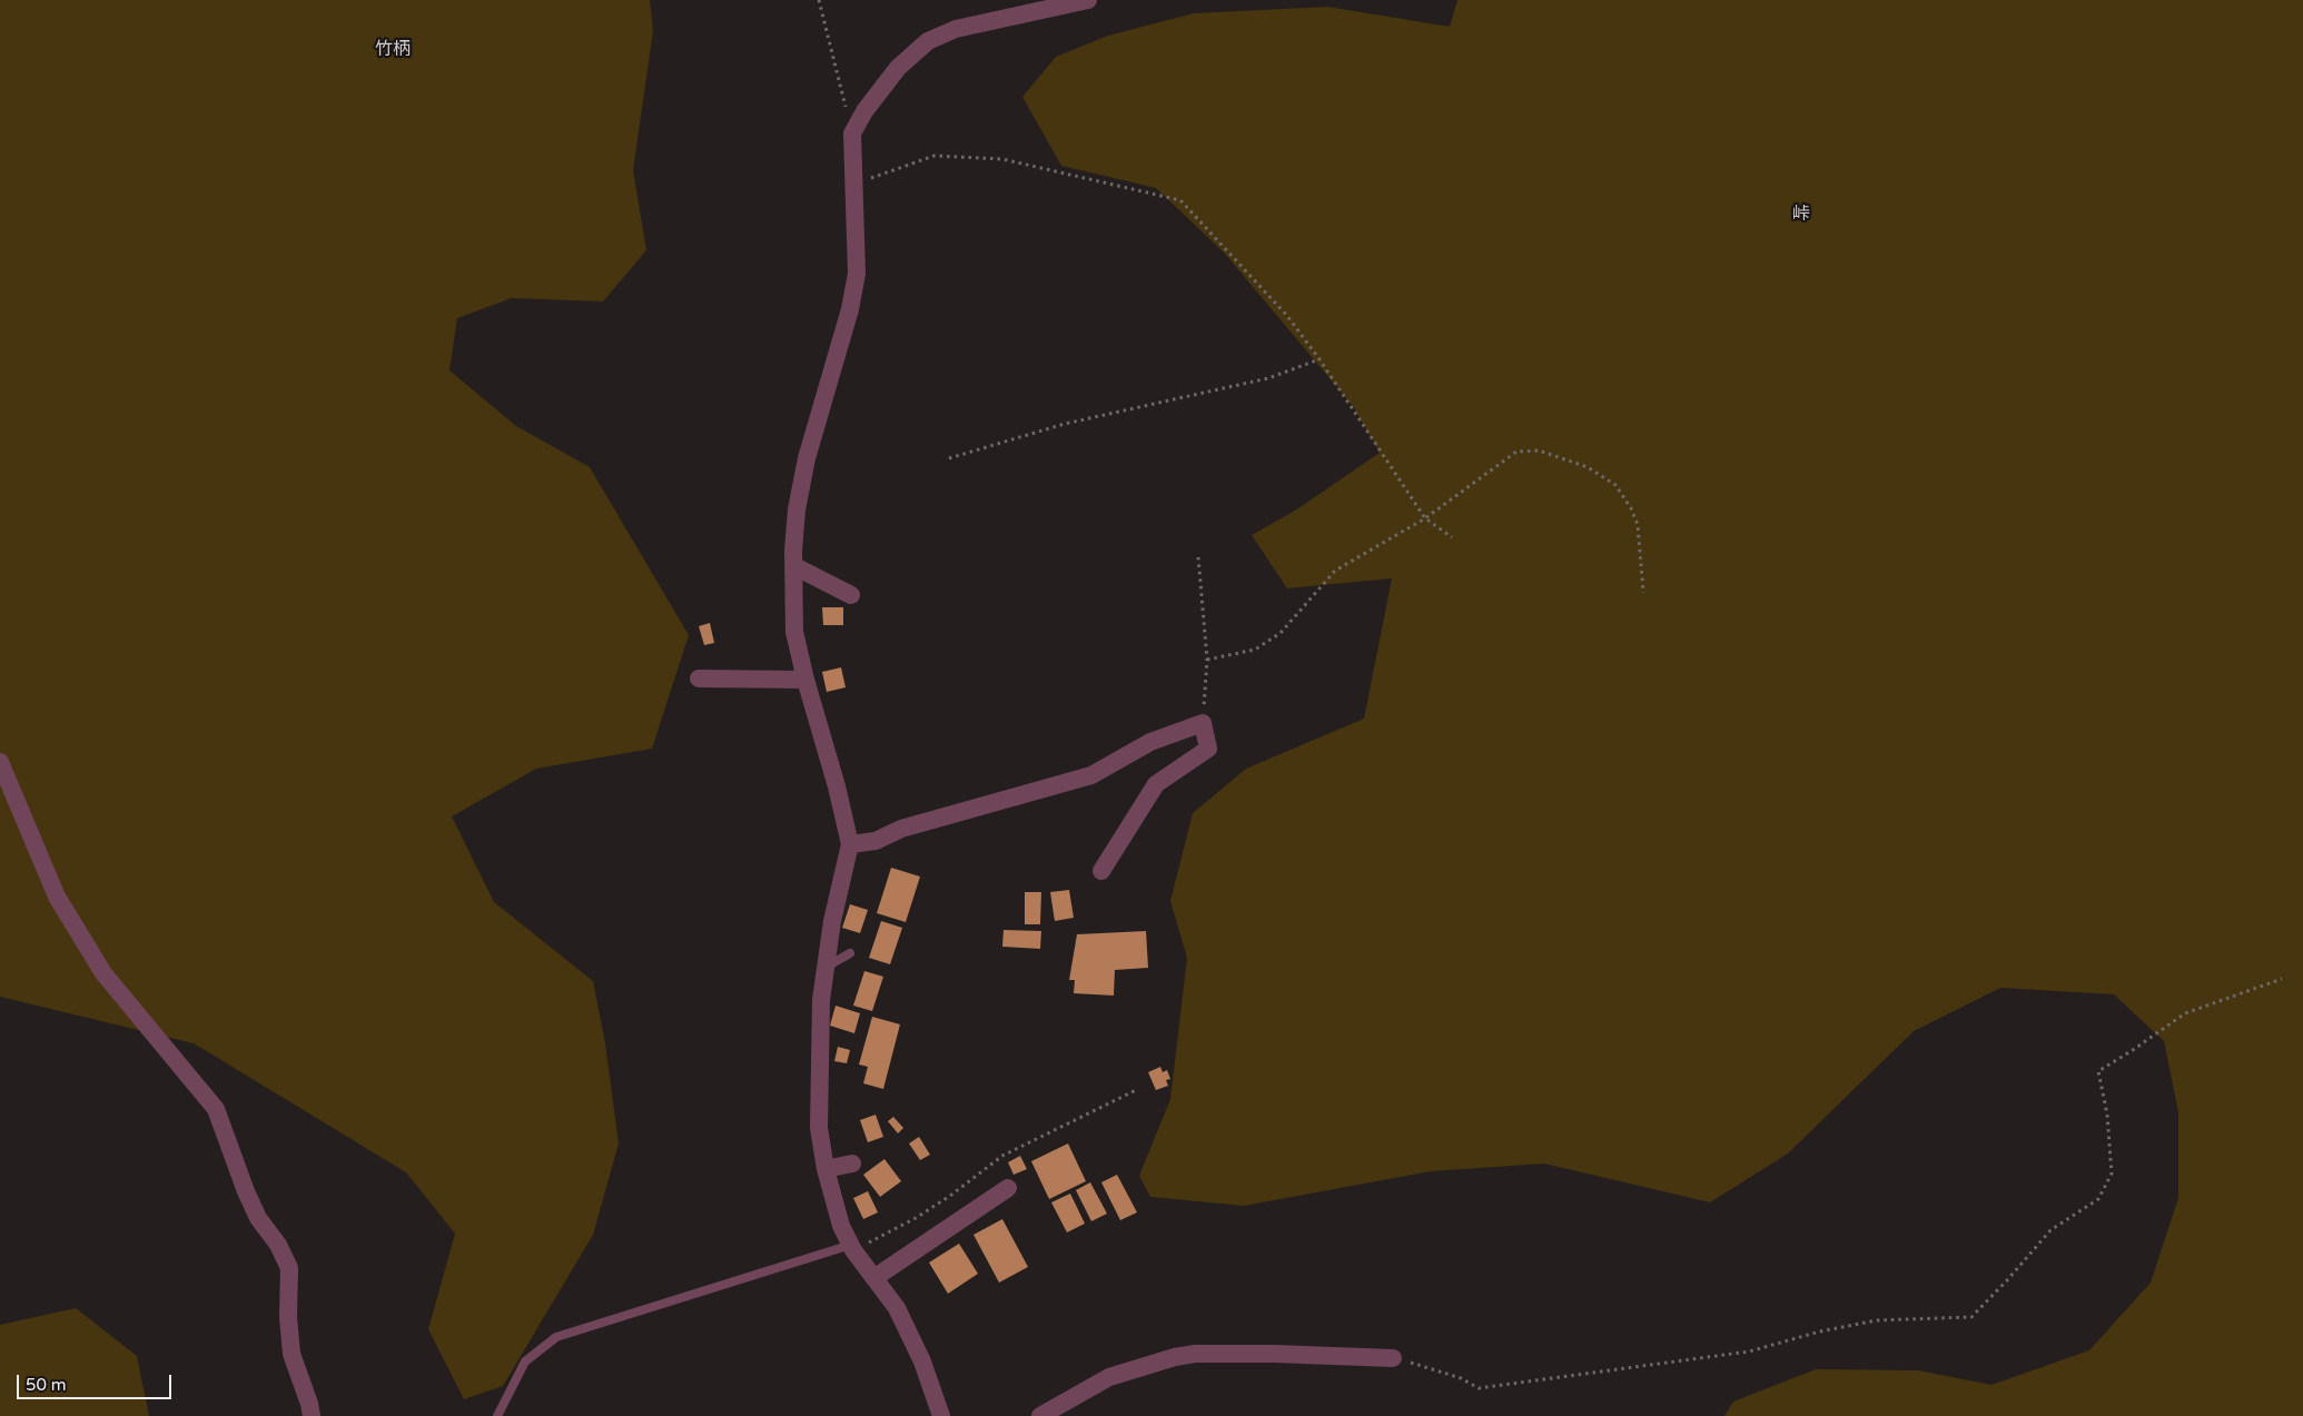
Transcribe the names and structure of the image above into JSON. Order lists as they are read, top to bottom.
{
  "districts": ["竹柄", "峠"],
  "scale_bar": "50 m"
}
